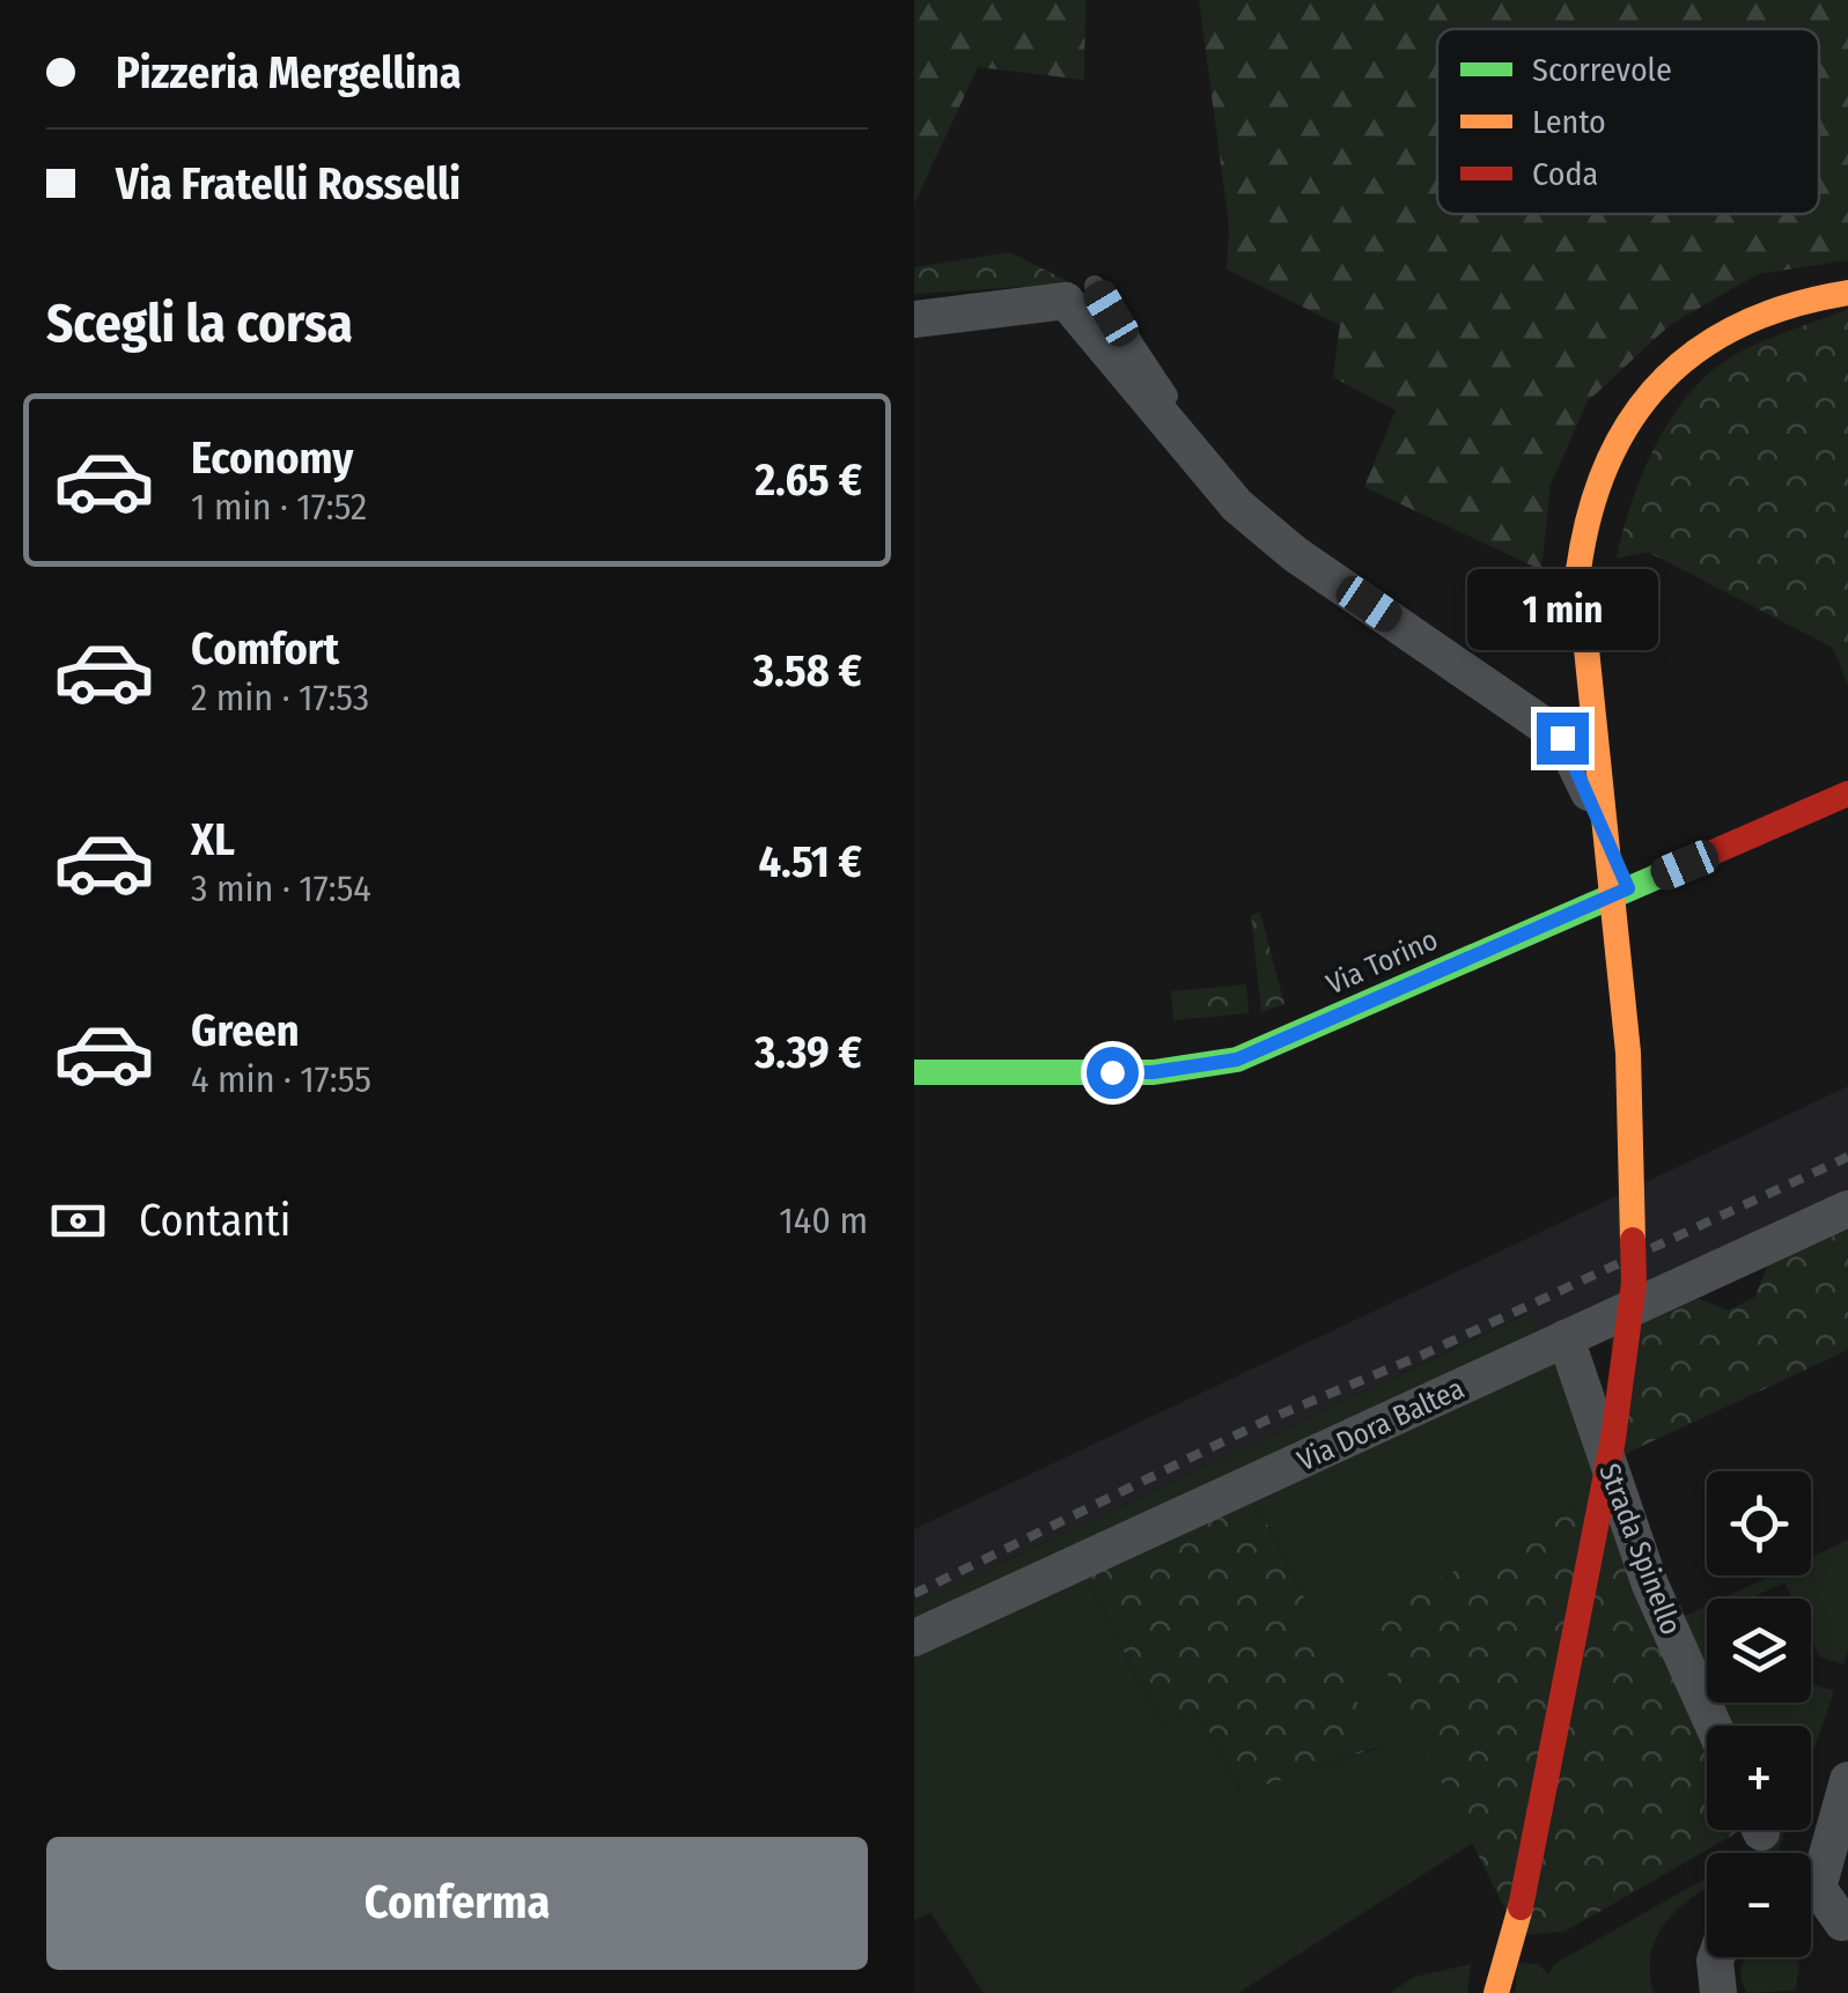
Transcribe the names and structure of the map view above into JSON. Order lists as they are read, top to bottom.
{
  "streets": {
    "main road": ["Via Torino"],
    "street": ["Via Dora Baltea", "Strada Spinello"]
  },
  "crossings": [
    ["Via Dora Baltea", "Strada Spinello"]
  ],
  "legend": ["Scorrevole", "Lento", "Coda"],
  "page": {
    "banner": ["Pizzeria Mergellina", "Via Fratelli Rosselli"],
    "heading": "Scegli la corsa",
    "list": [
      {
        "name": "Economy",
        "note": "1 min · 17:52",
        "value": "2.65 €"
      },
      {
        "name": "Comfort",
        "note": "2 min · 17:53",
        "value": "3.58 €"
      },
      {
        "name": "XL",
        "note": "3 min · 17:54",
        "value": "4.51 €"
      },
      {
        "name": "Green",
        "note": "4 min · 17:55",
        "value": "3.39 €"
      }
    ],
    "bubble": "1 min",
    "pay": ["Contanti", "140 m"],
    "map_buttons": ["+", "−"],
    "buttons": "Conferma"
  }
}
